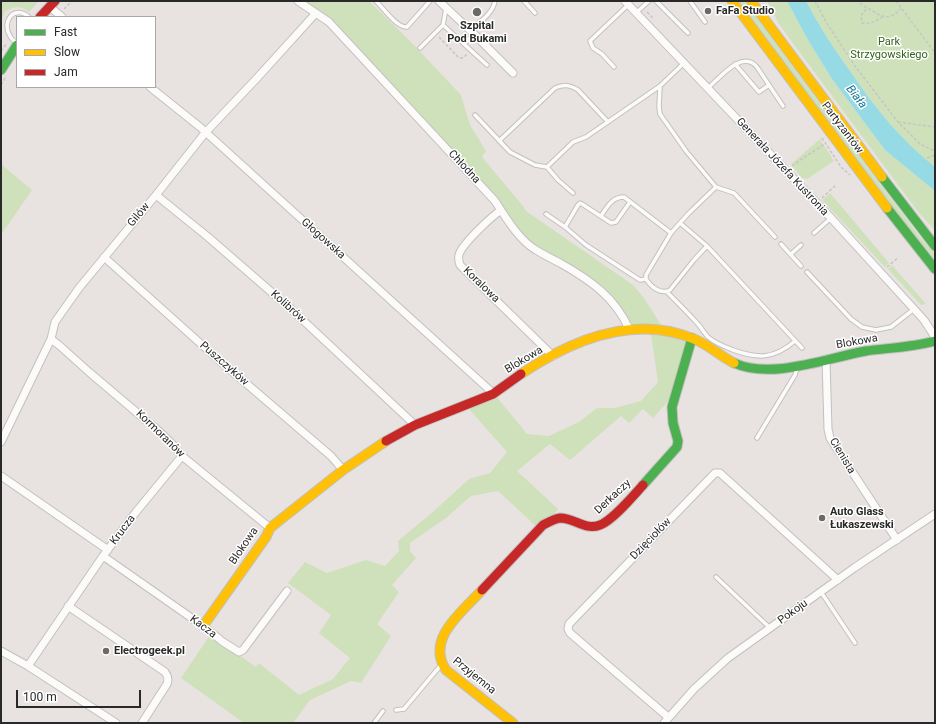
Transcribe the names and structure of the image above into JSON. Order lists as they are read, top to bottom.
{
  "streets": {
    "street": [
      "Partyzantów",
      "Chłodna",
      "Generała Józefa Kustronia",
      "Gilów",
      "Głogowska",
      "Koralowa",
      "Kolibrów",
      "Blokowa",
      "Puszczyków",
      "Kormoranów",
      "Cienista",
      "Derkaczy",
      "Krucza",
      "Dzięciołów",
      "Pokoju",
      "Kacza",
      "Przyjemna"
    ]
  },
  "crossings": [
    ["Chłodna", "Gilów"],
    ["Chłodna", "Koralowa"],
    ["Chłodna", "Blokowa"],
    ["Gilów", "Głogowska"],
    ["Gilów", "Kolibrów"],
    ["Gilów", "Puszczyków"],
    ["Gilów", "Kormoranów"],
    ["Głogowska", "Blokowa"],
    ["Koralowa", "Blokowa"],
    ["Kolibrów", "Blokowa"],
    ["Blokowa", "Puszczyków"],
    ["Blokowa", "Kormoranów"],
    ["Blokowa", "Cienista"],
    ["Blokowa", "Derkaczy"],
    ["Blokowa", "Kacza"],
    ["Kormoranów", "Krucza"],
    ["Cienista", "Pokoju"],
    ["Derkaczy", "Przyjemna"],
    ["Krucza", "Kacza"],
    ["Dzięciołów", "Pokoju"]
  ],
  "water": ["Biała"],
  "parks": ["Park Strzygowskiego"],
  "places": [
    "FaFa Studio",
    "Szpital Pod Bukami",
    "Auto Glass Łukaszewski",
    "Electrogeek.pl"
  ],
  "legend": ["Fast", "Slow", "Jam"],
  "scale_bar": "100 m"
}
